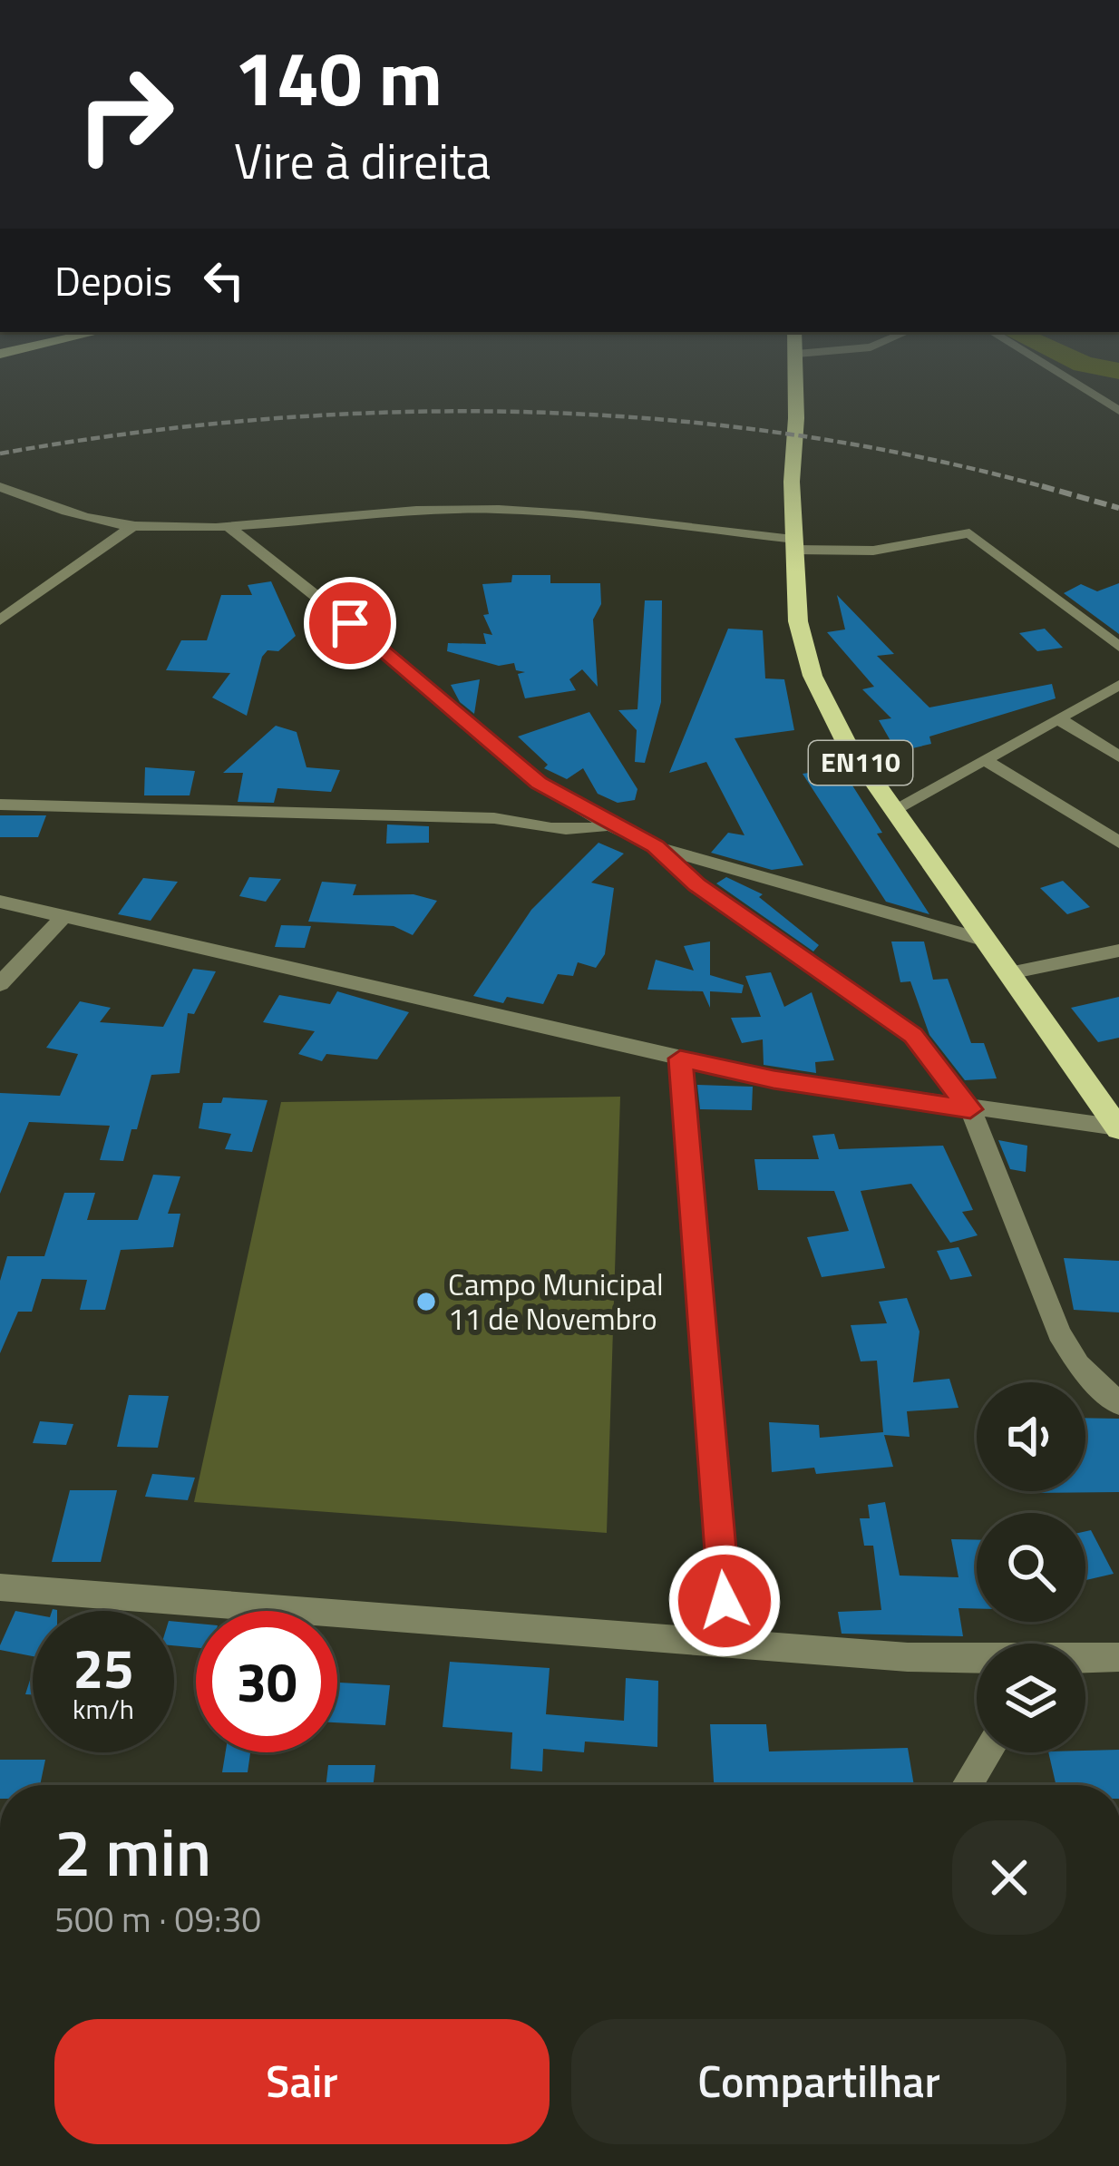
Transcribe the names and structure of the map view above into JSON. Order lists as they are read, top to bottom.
{
  "streets": {
    "main road": ["EN110"]
  },
  "places": ["Campo Municipal 11 de Novembro"],
  "page": {
    "turn": ["140 m", "Vire à direita"],
    "then": "Depois",
    "speed": "25 km/h",
    "limit": "30",
    "heading": ["2 min", "500 m · 09:30"],
    "buttons": ["Sair", "Compartilhar"]
  }
}
